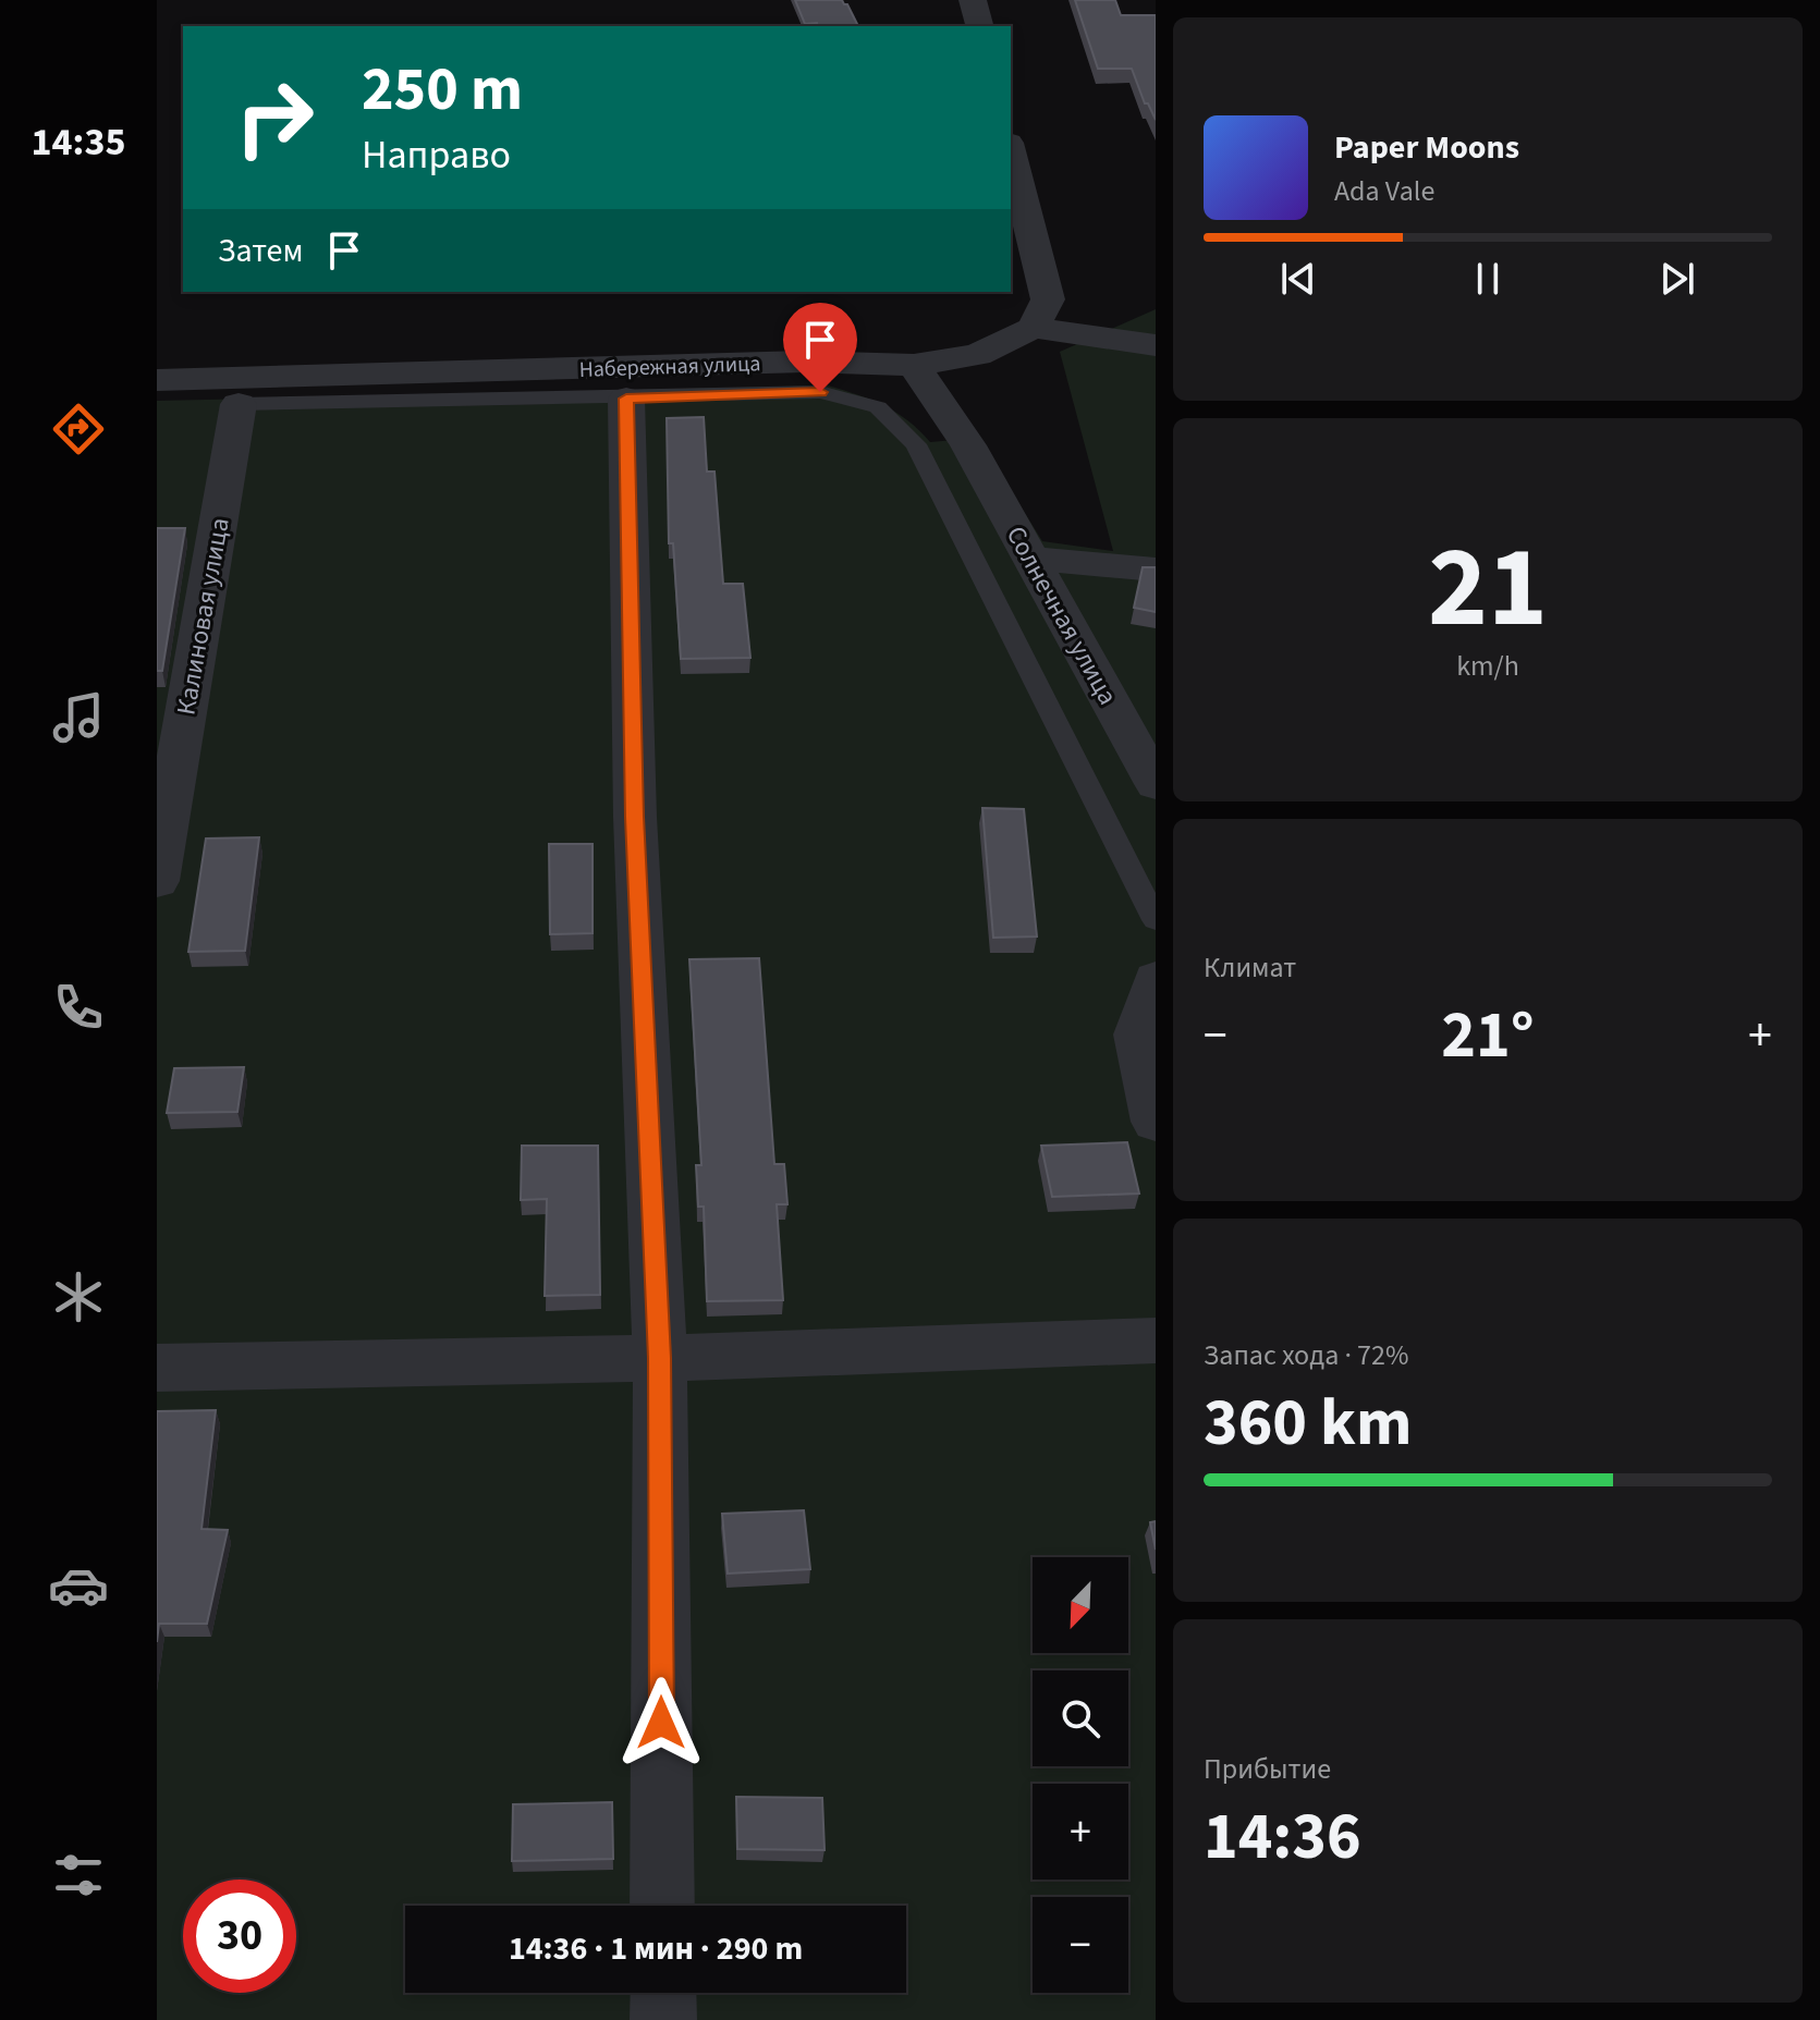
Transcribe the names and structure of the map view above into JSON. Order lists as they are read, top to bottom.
{
  "streets": {
    "street": ["Набережная улица", "Солнечная улица", "Калиновая улица"]
  },
  "crossings": [
    ["Набережная улица", "Солнечная улица"]
  ],
  "north": "bottom left",
  "page": {
    "tabs": "14:35",
    "turn": ["250 m", "Направо"],
    "song": ["Paper Moons", "Ada Vale"],
    "then": "Затем",
    "tile": [
      ["21", "km/h"],
      "Климат",
      ["Запас хода · 72%", "360 km"],
      ["Прибытие", "14:36"]
    ],
    "heat": ["−", "21°", "+"],
    "map_buttons": ["+", "−"],
    "limit": "30",
    "trip": "14:36 · 1 мин · 290 m"
  }
}
